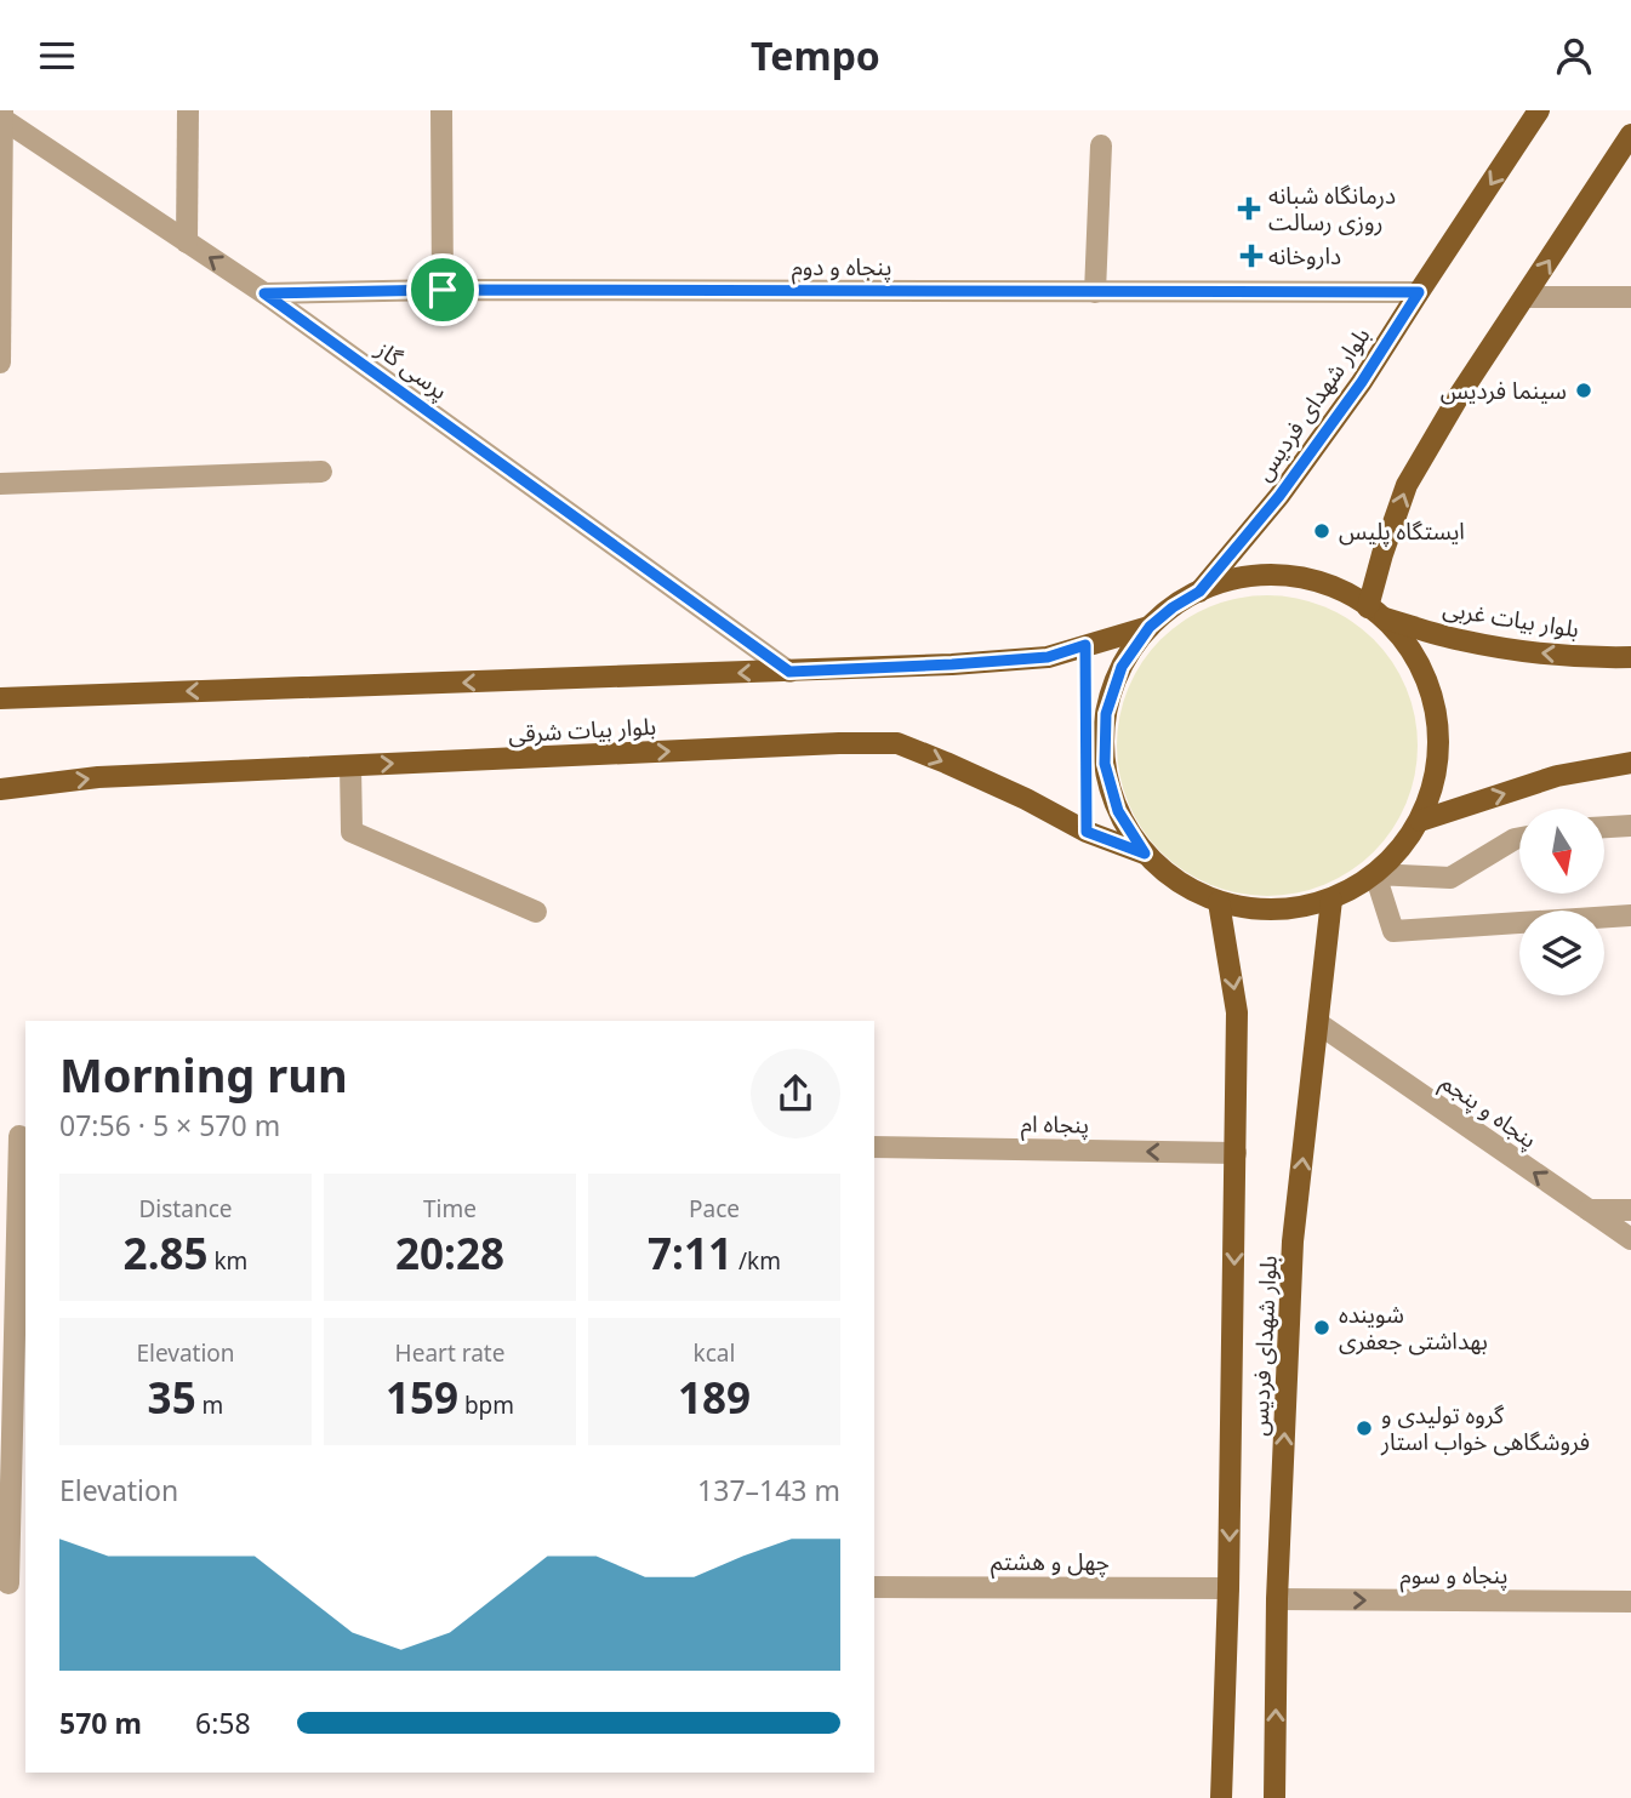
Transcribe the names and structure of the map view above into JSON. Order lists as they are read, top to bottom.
{
  "streets": {
    "main road": ["بلوار شهدای فردیس", "بلوار بیات غربی", "بلوار بیات شرقی"],
    "street": [
      "پنجاه و دوم",
      "پرسی گاز",
      "پنجاه و پنجم",
      "پنجاه ام",
      "چهل و هشتم",
      "پنجاه و سوم"
    ]
  },
  "crossings": [
    ["پنجاه و دوم", "پرسی گاز"],
    ["پنجاه و دوم", "بلوار شهدای فردیس"],
    ["بلوار شهدای فردیس", "پنجاه و پنجم"],
    ["بلوار شهدای فردیس", "پنجاه ام"],
    ["بلوار شهدای فردیس", "چهل و هشتم"],
    ["بلوار شهدای فردیس", "پنجاه و سوم"]
  ],
  "one_way": [
    "بلوار بیات غربی",
    "پنجاه و پنجم",
    "پنجاه ام",
    "پنجاه و سوم"
  ],
  "places": {
    "health": ["درمانگاه شبانه روزی رسالت", "داروخانه"],
    "other": [
      "سینما فردیس",
      "ایستگاه پلیس",
      "شوینده بهداشتی جعفری",
      "گروه تولیدی و فروشگاهی خواب استار"
    ]
  },
  "north": "bottom",
  "page": {
    "header": "Tempo",
    "heading": ["Morning run", "07:56 · 5 × 570 m"],
    "stats": [
      ["Distance", "2.85 km"],
      ["Time", "20:28"],
      ["Pace", "7:11 /km"],
      ["Elevation", "35 m"],
      ["Heart rate", "159 bpm"],
      ["kcal", "189"]
    ],
    "chart": ["Elevation", "137–143 m"],
    "list": [
      {
        "name": "570 m",
        "note": "6:58"
      }
    ]
  }
}
